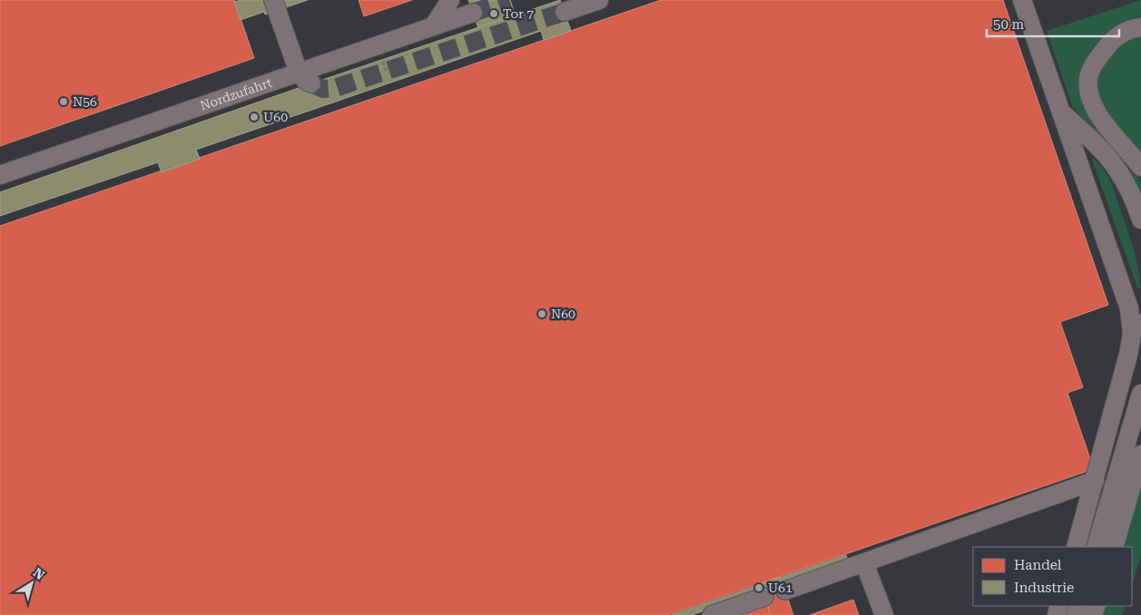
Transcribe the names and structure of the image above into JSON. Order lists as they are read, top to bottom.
{
  "streets": {
    "lane": ["Nordzufahrt"]
  },
  "places": [
    "Tor 7",
    "N56",
    "U60",
    "N60",
    "U61"
  ],
  "legend": ["Handel", "Industrie"],
  "scale_bar": "50 m",
  "north": "top right"
}
